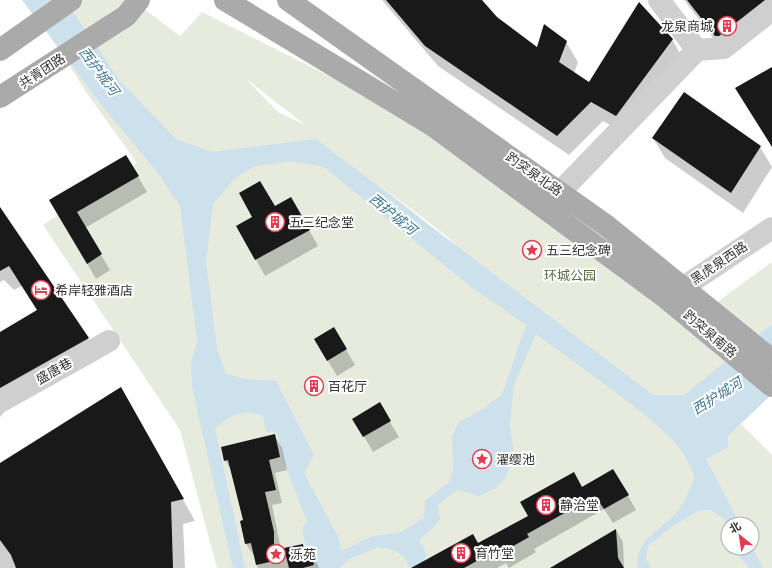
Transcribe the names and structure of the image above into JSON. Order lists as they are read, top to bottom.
{
  "streets": {
    "main road": ["共青团路", "趵突泉北路", "趵突泉南路"],
    "street": ["黑虎泉西路", "盛唐巷"]
  },
  "crossings": [
    ["趵突泉北路", "黑虎泉西路"],
    ["趵突泉北路", "趵突泉南路"],
    ["黑虎泉西路", "趵突泉南路"]
  ],
  "water": ["西护城河"],
  "parks": ["环城公园"],
  "places": {
    "building": [
      "龙泉商城",
      "五三纪念堂",
      "百花厅",
      "静治堂",
      "育竹堂"
    ],
    "place": ["五三纪念碑", "濯缨池", "泺苑"],
    "hotel": ["希岸轻雅酒店"]
  },
  "north": "top left"
}
